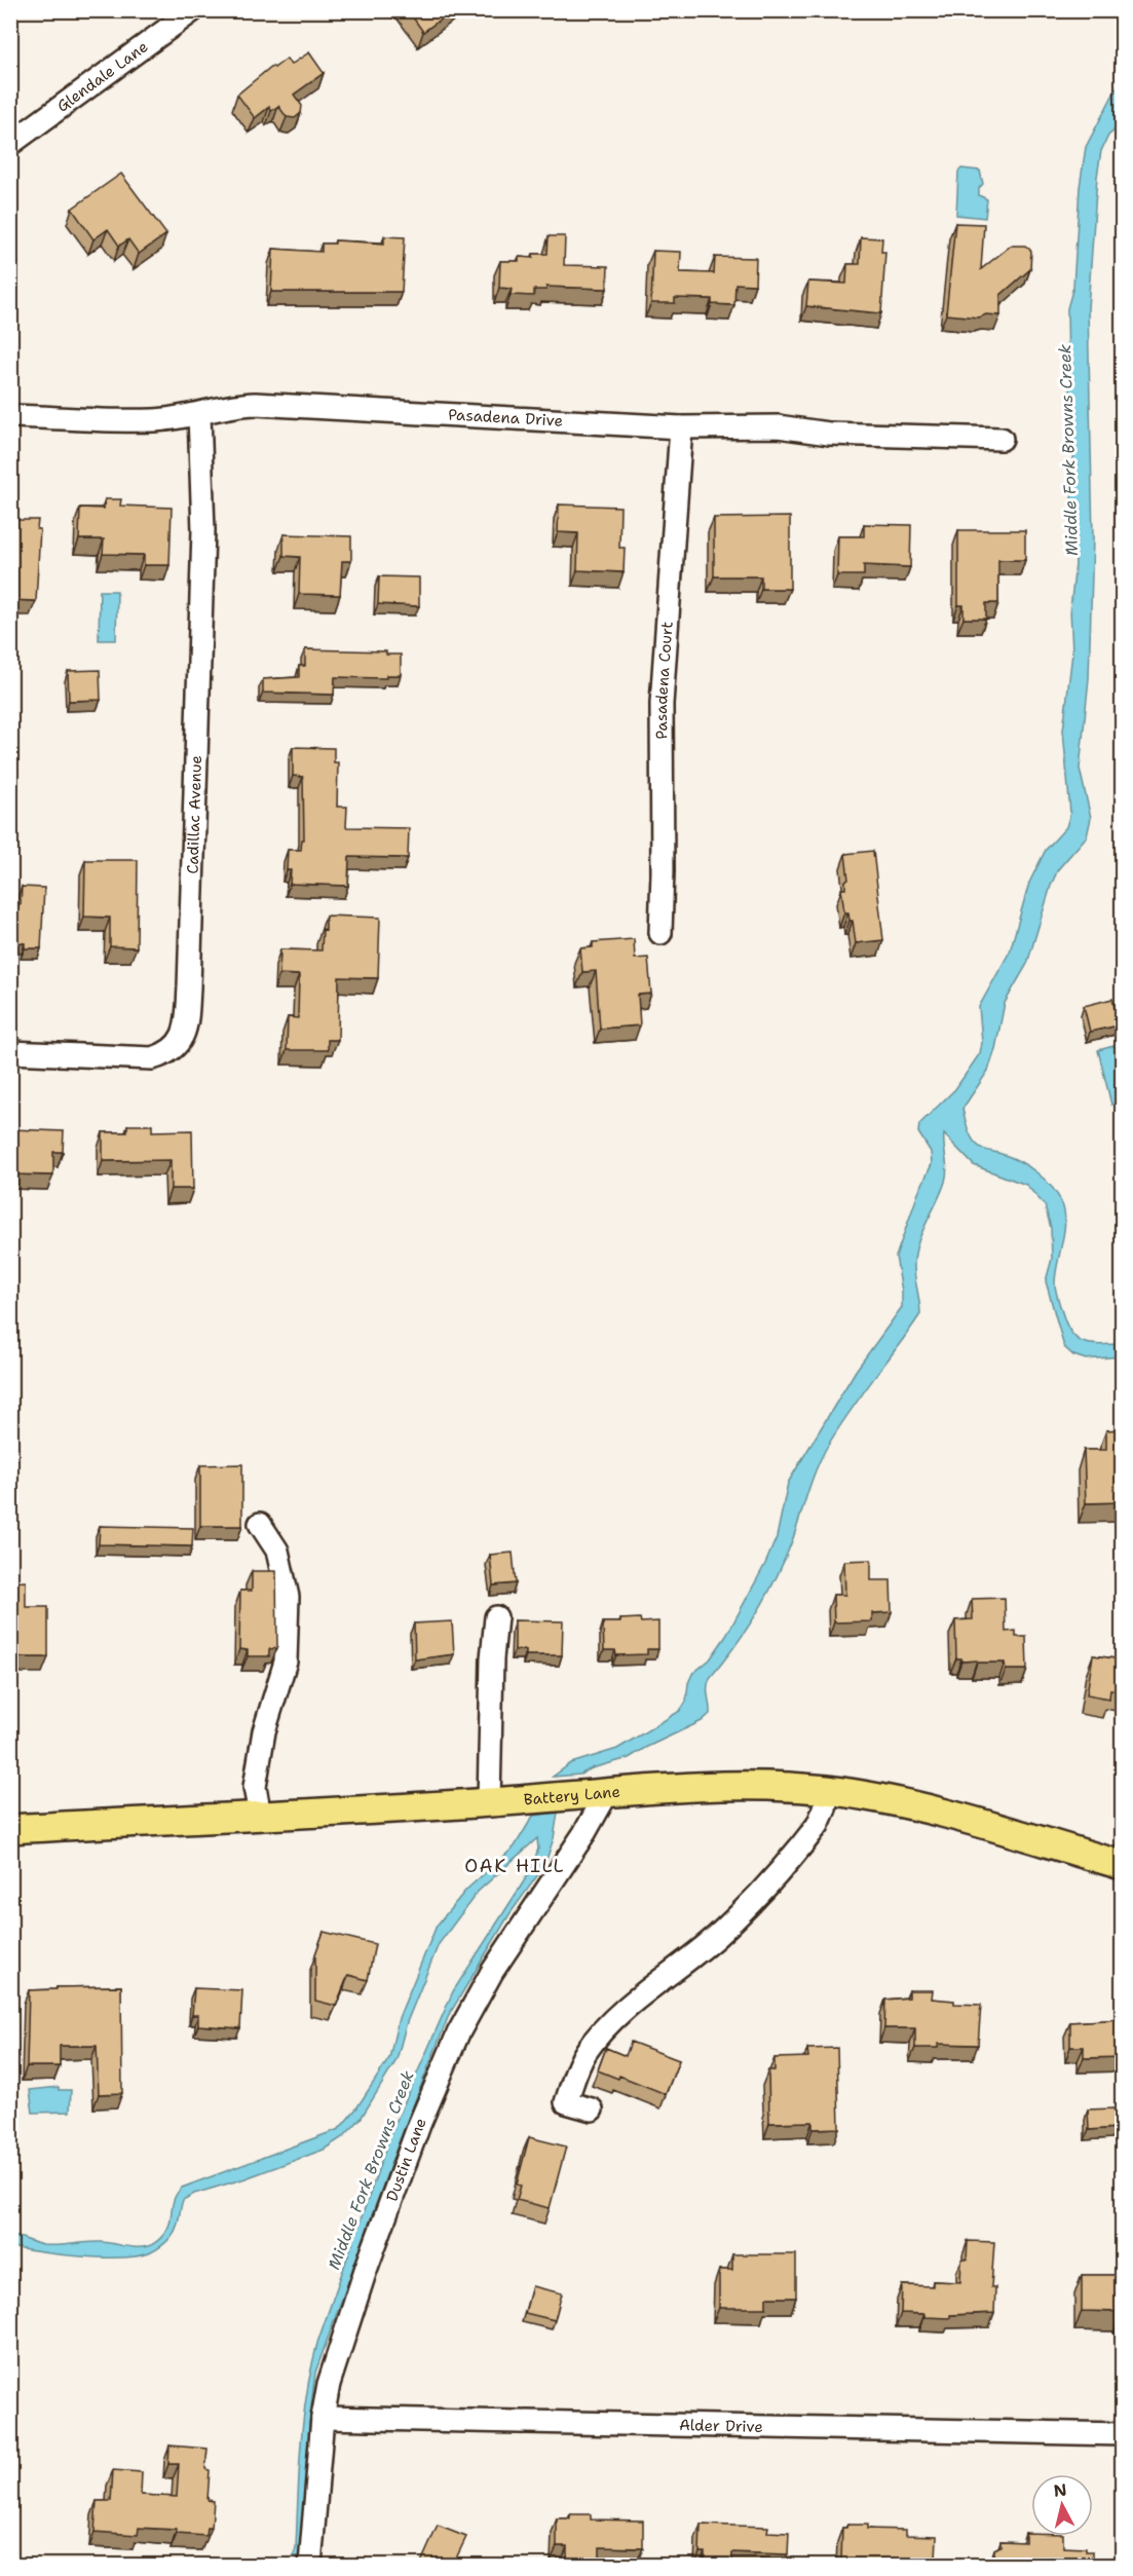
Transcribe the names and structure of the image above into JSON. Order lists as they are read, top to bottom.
{
  "streets": {
    "main road": ["Battery Lane"],
    "street": [
      "Glendale Lane",
      "Pasadena Drive",
      "Pasadena Court",
      "Cadillac Avenue",
      "Dustin Lane",
      "Alder Drive"
    ]
  },
  "crossings": [
    ["Pasadena Drive", "Pasadena Court"],
    ["Pasadena Drive", "Cadillac Avenue"],
    ["Battery Lane", "Dustin Lane"],
    ["Dustin Lane", "Alder Drive"]
  ],
  "districts": ["OAK HILL"],
  "water": ["Middle Fork Browns Creek"],
  "north": "top"
}
